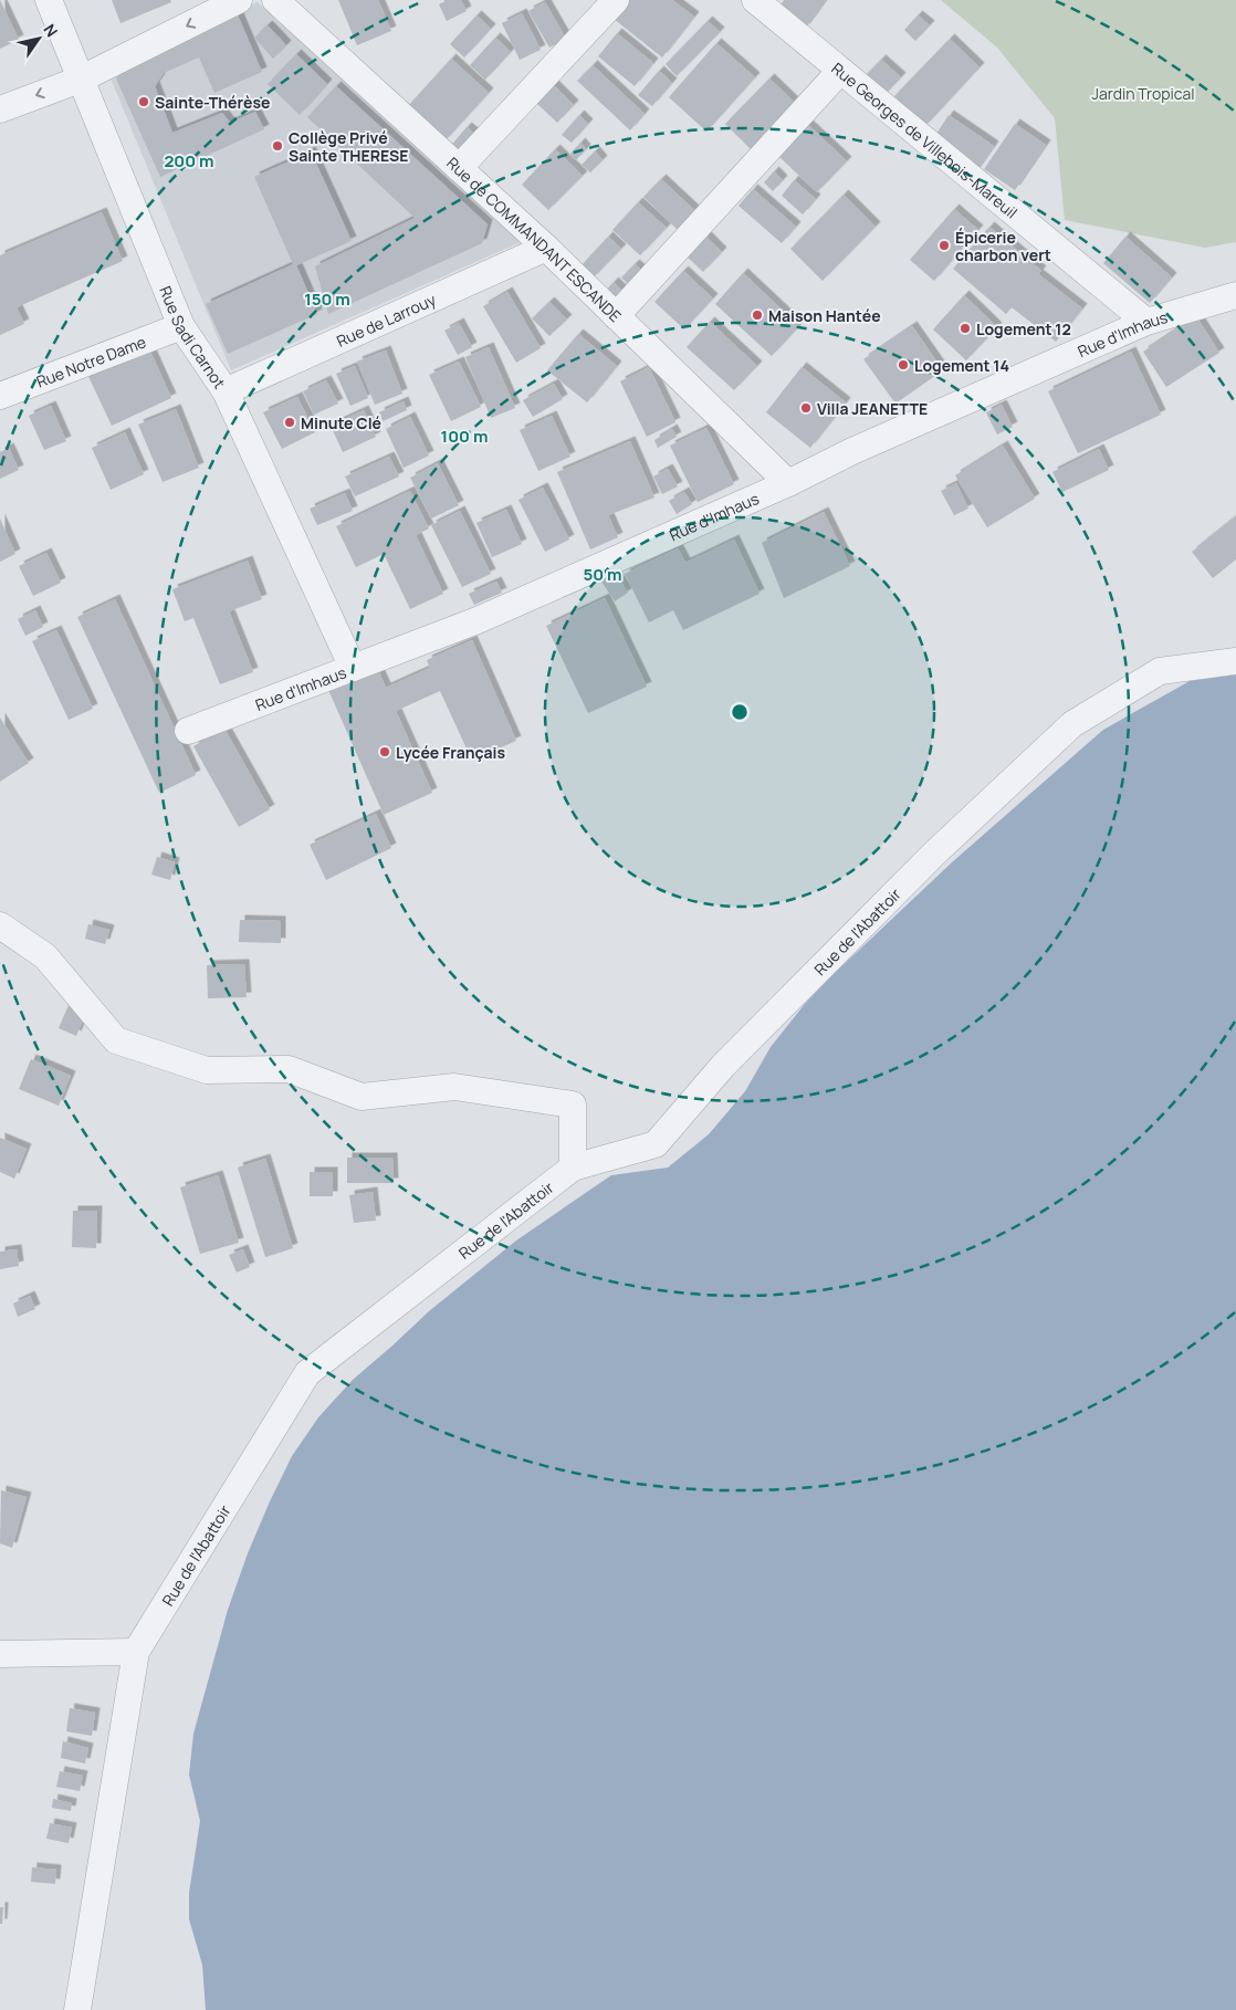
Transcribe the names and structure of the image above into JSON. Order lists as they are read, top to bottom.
{
  "streets": {
    "street": [
      "Rue Georges de Villebois-Mareuil",
      "Rue de COMMANDANT ESCANDE",
      "Rue de Larrouy",
      "Rue d'Imhaus",
      "Rue Sadi Carnot",
      "Rue Notre Dame",
      "Rue de l'Abattoir"
    ]
  },
  "crossings": [
    ["Rue Georges de Villebois-Mareuil", "Rue d'Imhaus"],
    ["Rue de COMMANDANT ESCANDE", "Rue de Larrouy"],
    ["Rue de COMMANDANT ESCANDE", "Rue d'Imhaus"],
    ["Rue de Larrouy", "Rue Sadi Carnot"],
    ["Rue d'Imhaus", "Rue Sadi Carnot"],
    ["Rue Sadi Carnot", "Rue Notre Dame"]
  ],
  "parks": ["Jardin Tropical"],
  "places": [
    "Sainte-Thérèse",
    "Collège Privé Sainte THERESE",
    "Épicerie charbon vert",
    "Maison Hantée",
    "Logement 12",
    "Logement 14",
    "Villa JEANETTE",
    "Minute Clé",
    "Lycée Français"
  ],
  "north": "top right",
  "rings": [
    "200 m",
    "150 m",
    "100 m",
    "50 m"
  ]
}
